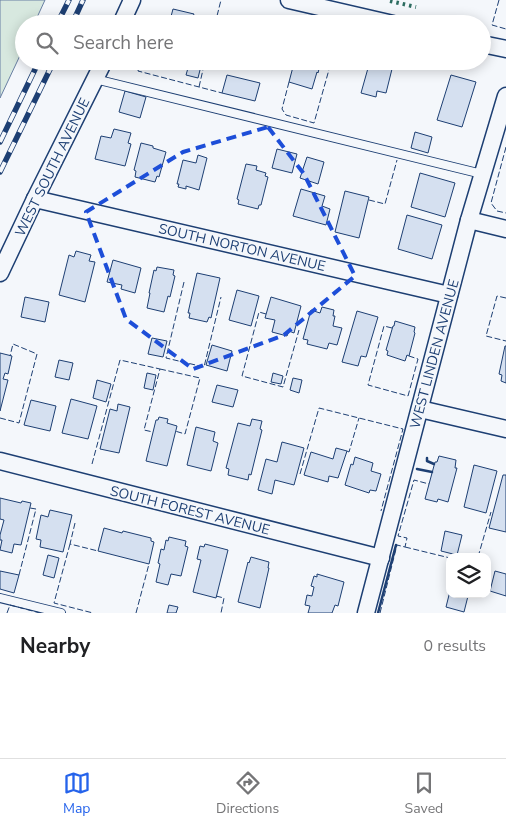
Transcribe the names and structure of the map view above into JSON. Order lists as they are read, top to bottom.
{
  "streets": {
    "street": [
      "WEST SOUTH AVENUE",
      "SOUTH NORTON AVENUE",
      "WEST LINDEN AVENUE",
      "SOUTH FOREST AVENUE"
    ]
  },
  "crossings": [
    ["WEST SOUTH AVENUE", "SOUTH NORTON AVENUE"],
    ["SOUTH NORTON AVENUE", "WEST LINDEN AVENUE"],
    ["WEST LINDEN AVENUE", "SOUTH FOREST AVENUE"]
  ],
  "page": {
    "search": "Search here",
    "heading": ["Nearby", "0 results"],
    "nav": ["Map", "Directions", "Saved"]
  }
}
